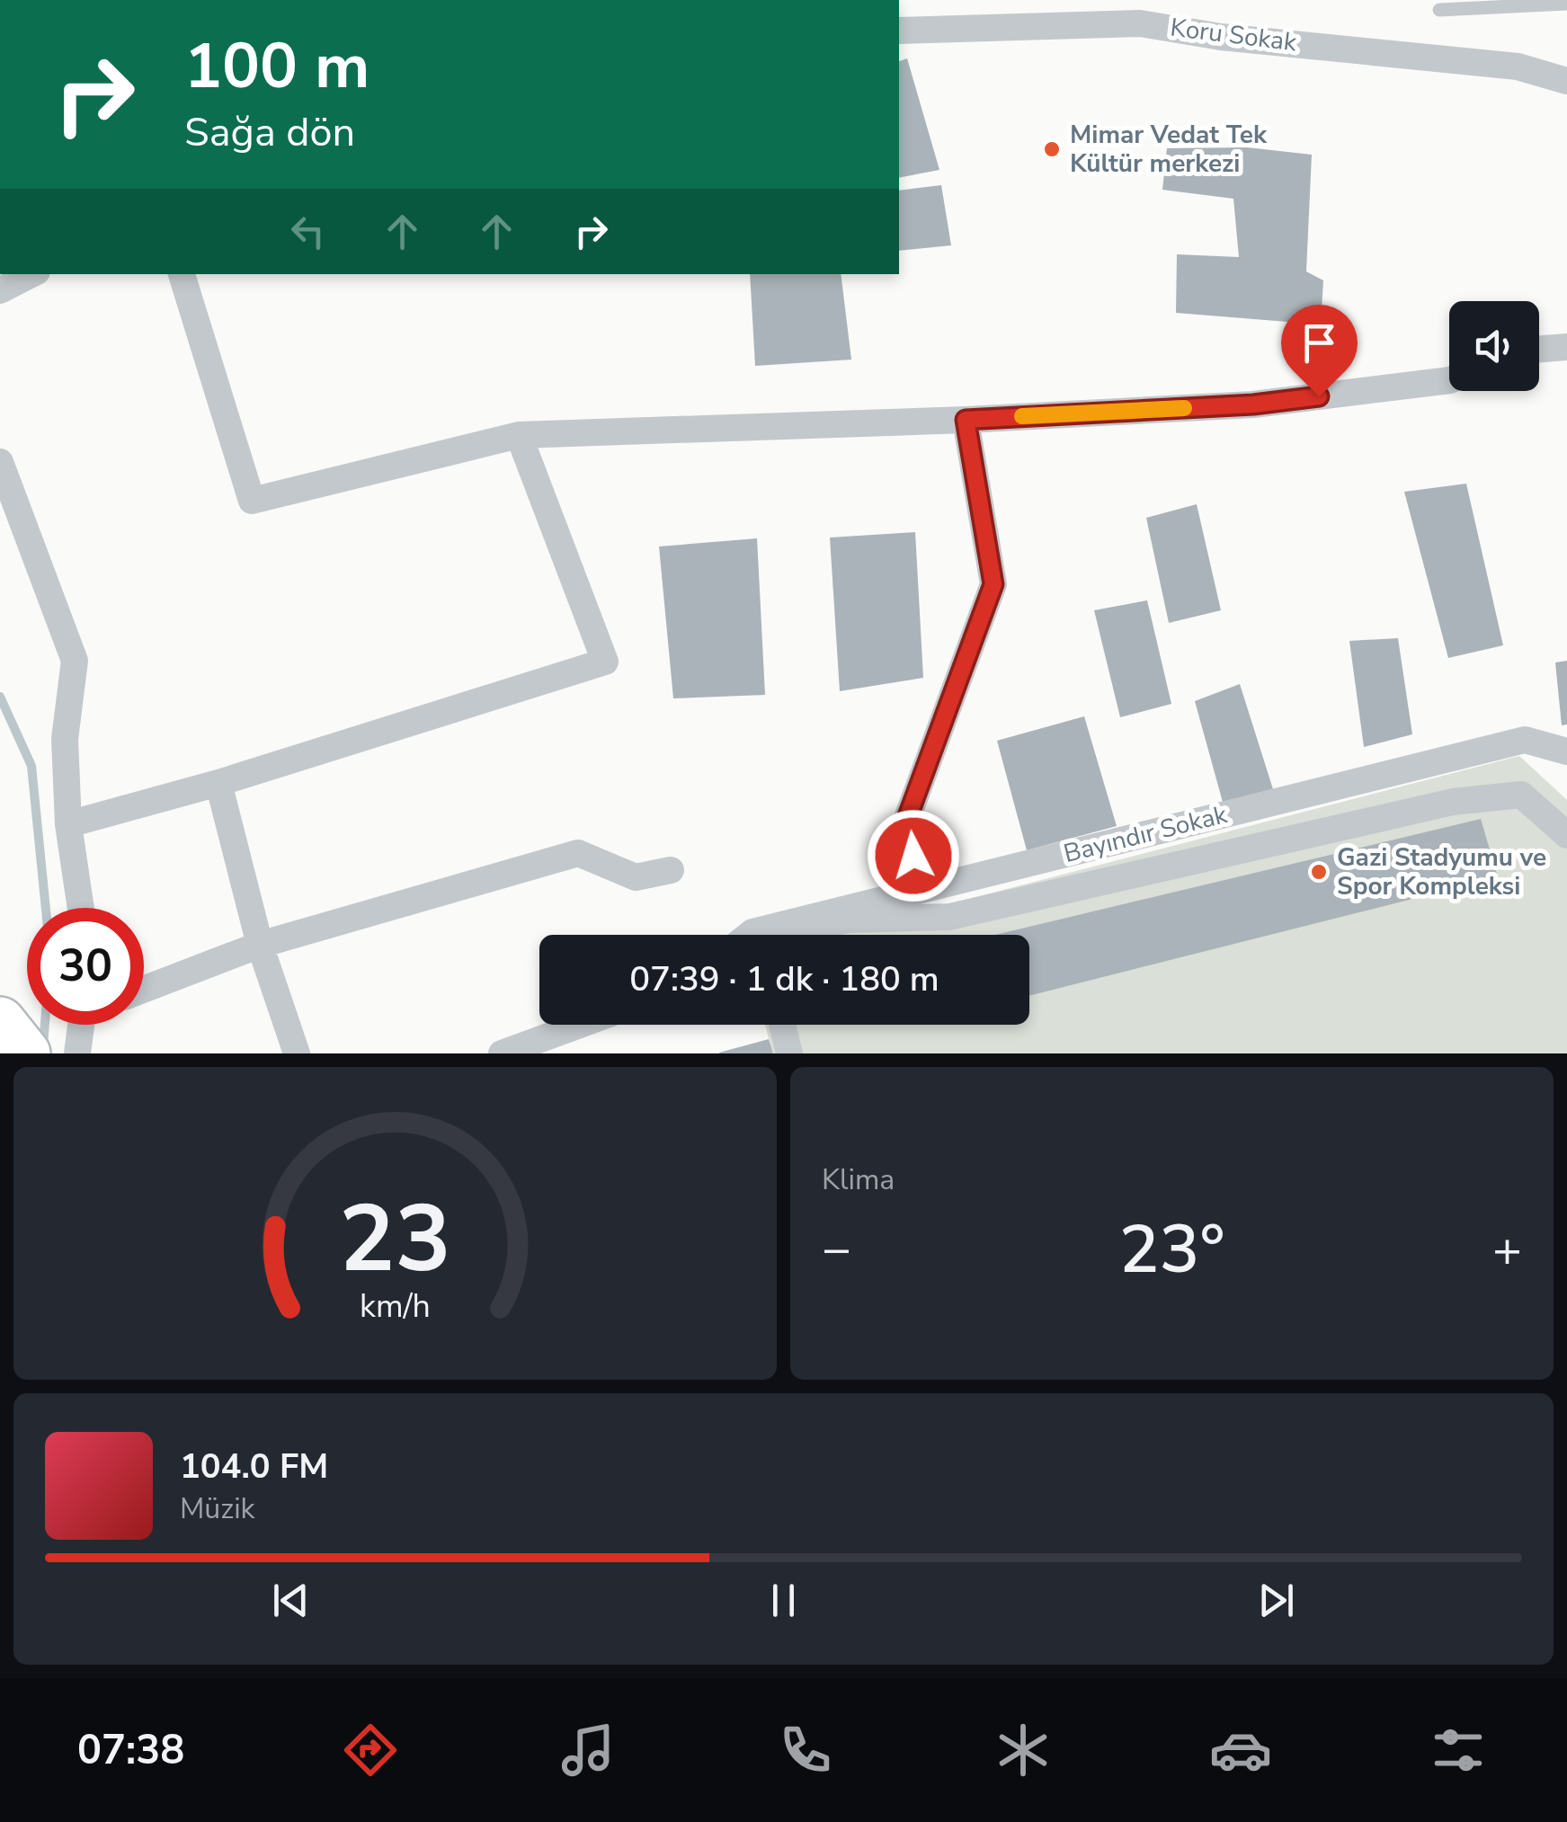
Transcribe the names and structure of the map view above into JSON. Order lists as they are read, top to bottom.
{
  "streets": {
    "street": ["Koru Sokak", "Bayındır Sokak"]
  },
  "places": ["Mimar Vedat Tek Kültür merkezi", "Gazi Stadyumu ve Spor Kompleksi"],
  "page": {
    "turn": ["100 m", "Sağa dön"],
    "limit": "30",
    "trip": "07:39 · 1 dk · 180 m",
    "tile": "Klima",
    "heat": ["−", "23°", "+"],
    "song": ["104.0 FM", "Müzik"],
    "tabs": "07:38",
    "gauge": ["23", "km/h"]
  }
}
